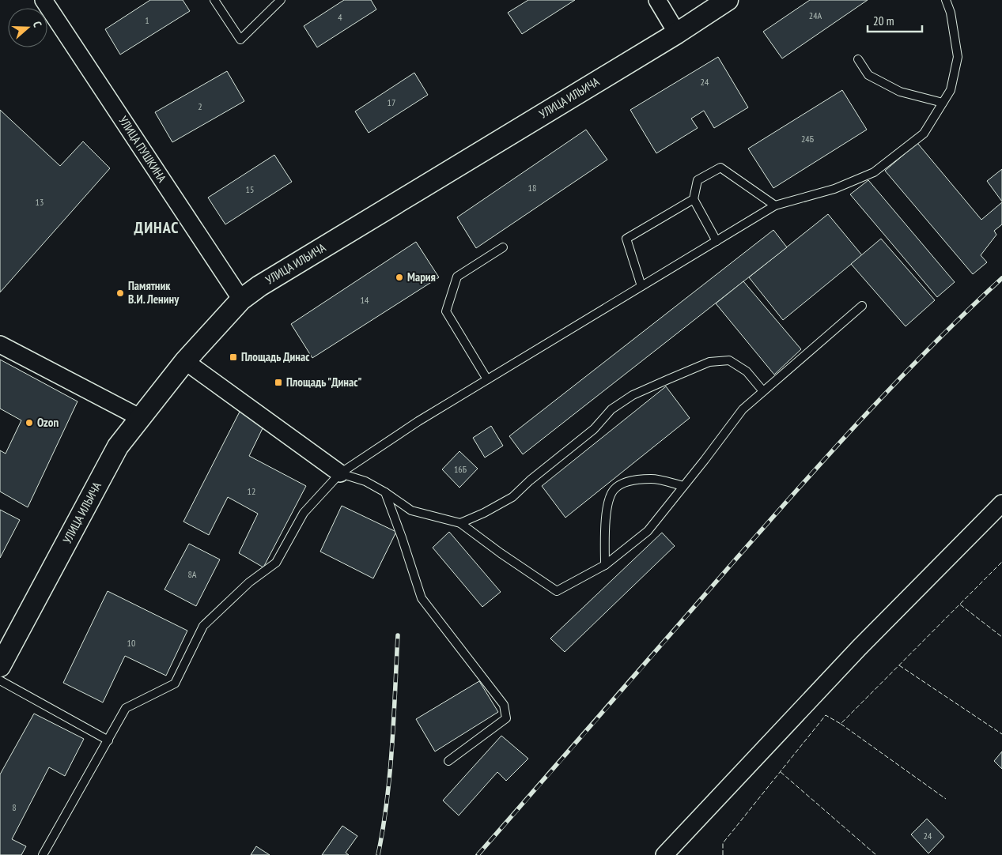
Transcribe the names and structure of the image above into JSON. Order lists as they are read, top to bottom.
{
  "streets": {
    "street": ["УЛИЦА ИЛЬИЧА", "УЛИЦА ПУШКИНА"]
  },
  "crossings": [
    ["УЛИЦА ИЛЬИЧА", "УЛИЦА ПУШКИНА"]
  ],
  "districts": ["ДИНАС"],
  "places": {
    "other": ["Мария", "Памятник В.И. Ленину", "Ozon"],
    "transit": ["Площадь Динас", "Площадь \"Динас\""]
  },
  "house_numbers": [
    "24А",
    "4",
    "1",
    "24",
    "17",
    "2",
    "24Б",
    "18",
    "15",
    "13",
    "14",
    "16Б",
    "12",
    "8А",
    "10",
    "8",
    "24"
  ],
  "scale_bar": "20 m",
  "north": "right"
}
